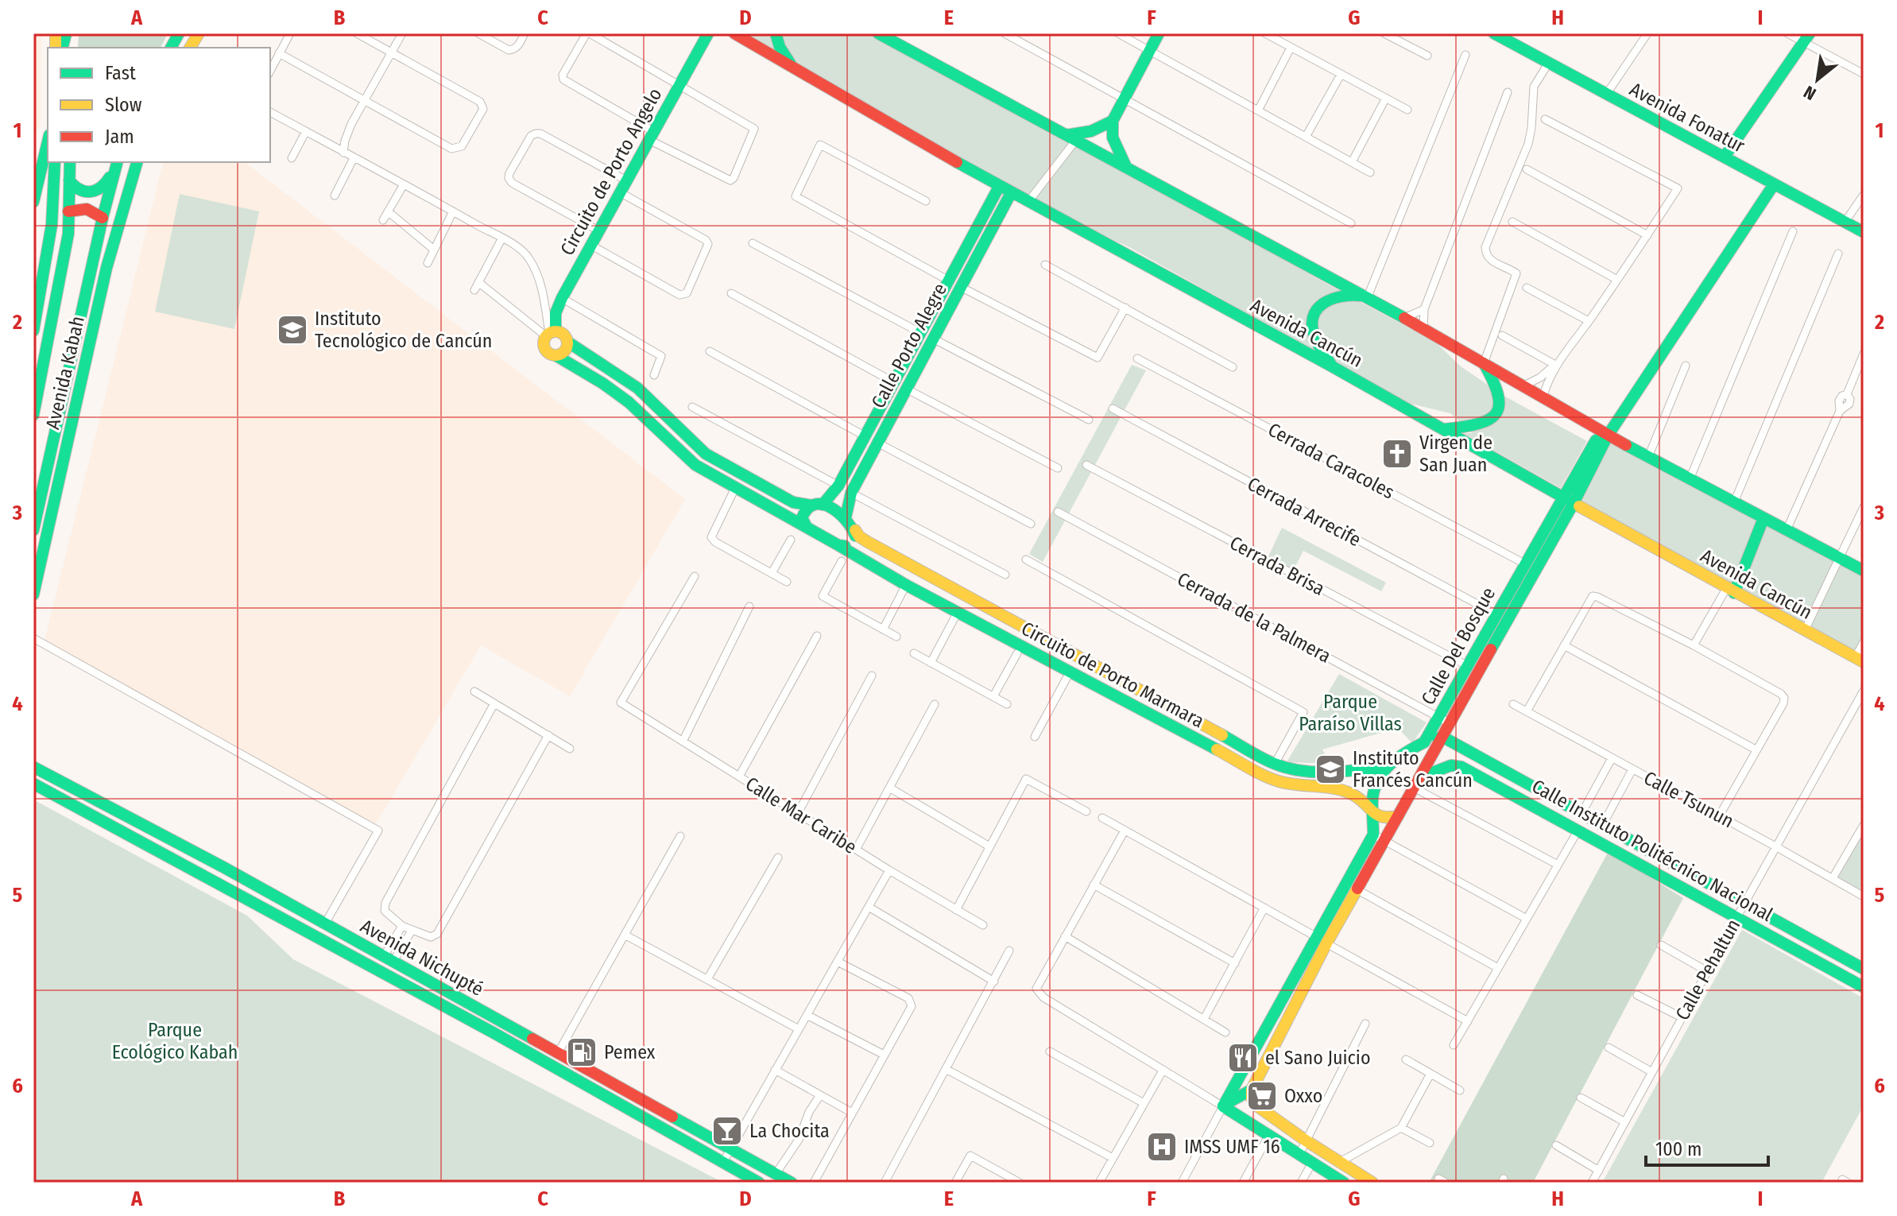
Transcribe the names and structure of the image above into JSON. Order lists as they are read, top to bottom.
{
  "streets": {
    "street": [
      "Avenida Fonatur",
      "Circuito de Porto Angelo",
      "Avenida Cancún",
      "Calle Porto Alegre",
      "Avenida Kabah",
      "Cerrada Caracoles",
      "Cerrada Arrecife",
      "Cerrada Brisa",
      "Cerrada de la Palmera",
      "Calle Del Bosque",
      "Circuito de Porto Marmara",
      "Calle Tsunun",
      "Calle Mar Caribe",
      "Calle Instituto Politécnico Nacional",
      "Avenida Nichupté",
      "Calle Pehaltun"
    ]
  },
  "crossings": [
    ["Avenida Fonatur", "Calle Del Bosque"],
    ["Circuito de Porto Angelo", "Circuito de Porto Marmara"],
    ["Avenida Cancún", "Calle Porto Alegre"],
    ["Avenida Cancún", "Calle Del Bosque"],
    ["Calle Porto Alegre", "Circuito de Porto Marmara"],
    ["Cerrada Caracoles", "Calle Del Bosque"],
    ["Cerrada Arrecife", "Calle Del Bosque"],
    ["Cerrada Brisa", "Calle Del Bosque"],
    ["Cerrada de la Palmera", "Calle Del Bosque"],
    ["Calle Del Bosque", "Circuito de Porto Marmara"],
    ["Calle Del Bosque", "Calle Instituto Politécnico Nacional"],
    ["Calle Tsunun", "Calle Pehaltun"],
    ["Calle Instituto Politécnico Nacional", "Calle Pehaltun"]
  ],
  "parks": ["Parque Paraíso Villas", "Parque Ecológico Kabah"],
  "places": {
    "school or university": ["Instituto Tecnológico de Cancún", "Instituto Francés Cancún"],
    "church": ["Virgen de San Juan"],
    "fuel station": ["Pemex"],
    "restaurant": ["el Sano Juicio"],
    "supermarket": ["Oxxo"],
    "bar": ["La Chocita"],
    "hospital": ["IMSS UMF 16"]
  },
  "legend": ["Fast", "Slow", "Jam"],
  "scale_bar": "100 m",
  "north": "bottom left",
  "grid": {
    "columns": [
      "A",
      "B",
      "C",
      "D",
      "E",
      "F",
      "G",
      "H",
      "I"
    ],
    "rows": [
      "1",
      "2",
      "3",
      "4",
      "5",
      "6"
    ]
  }
}
